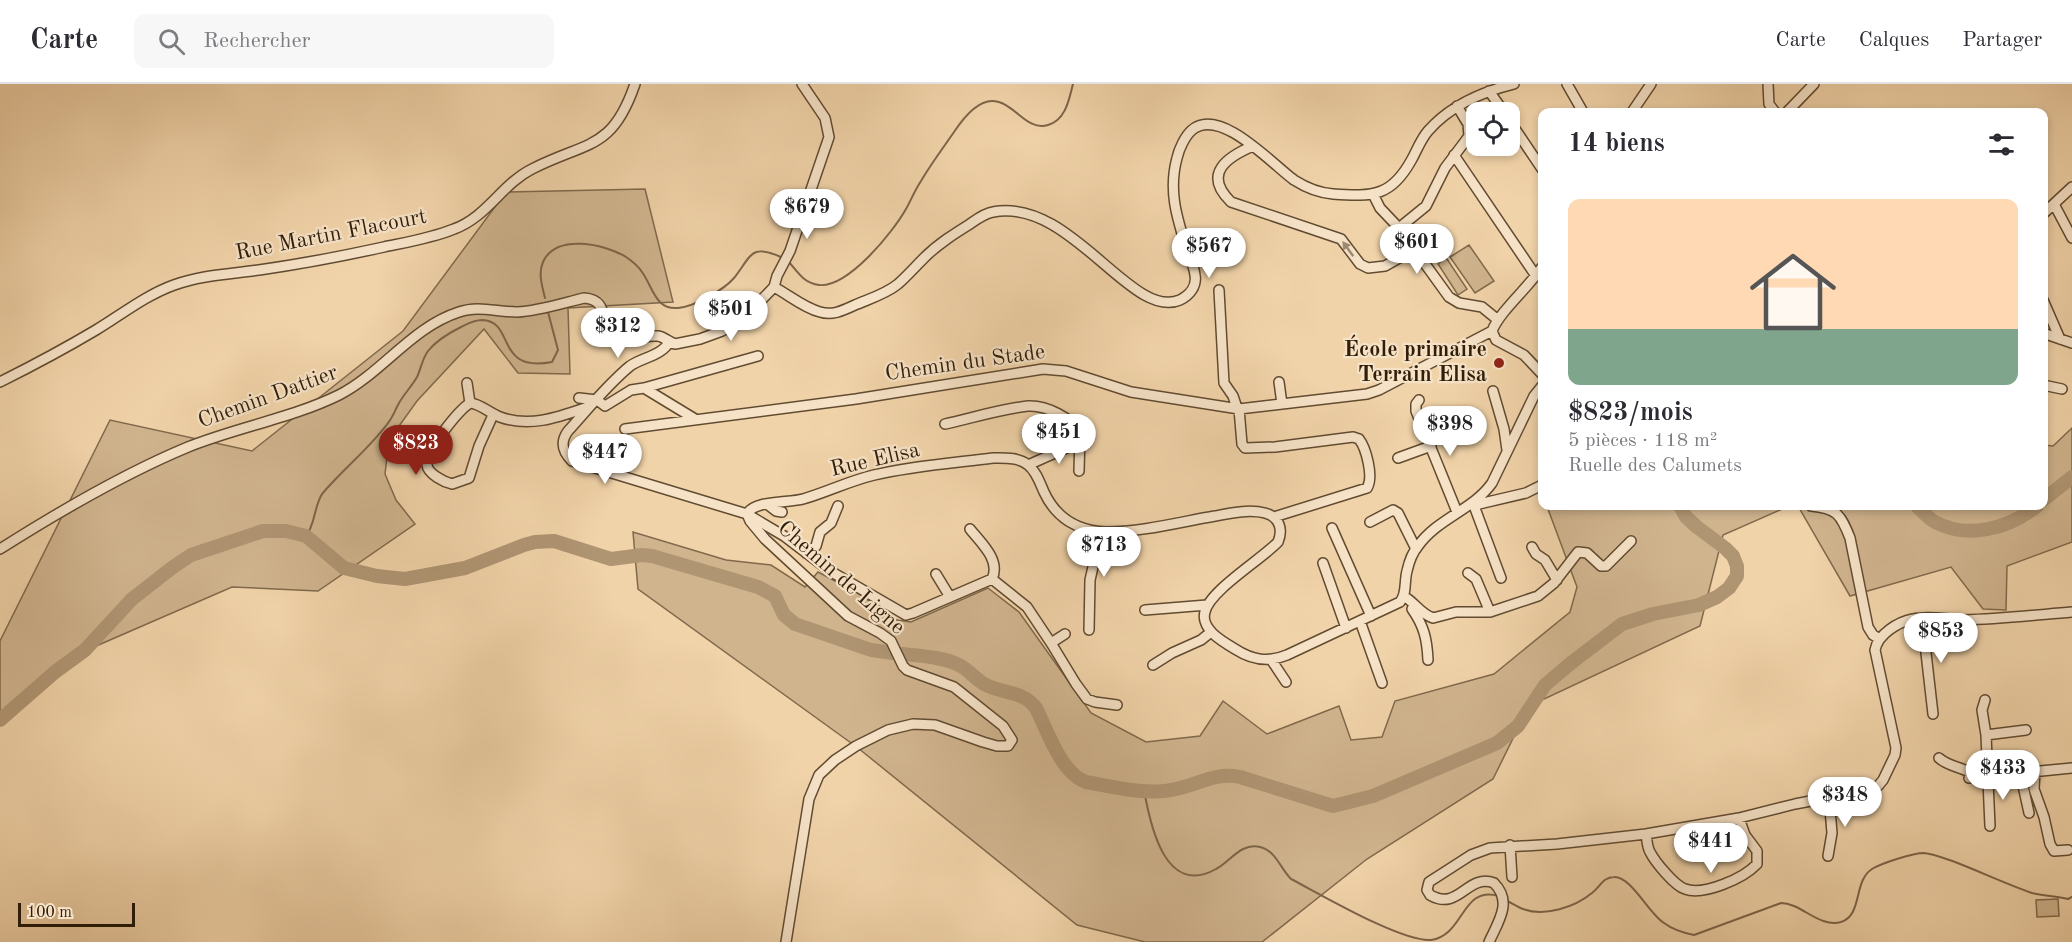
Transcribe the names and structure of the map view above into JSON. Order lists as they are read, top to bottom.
{
  "streets": {
    "street": [
      "Rue Martin Flacourt",
      "Chemin du Stade",
      "Chemin Dattier",
      "Rue Elisa",
      "Chemin de Ligne"
    ]
  },
  "crossings": [
    ["Rue Elisa", "Chemin de Ligne"]
  ],
  "places": ["École primaire Terrain Elisa"],
  "scale_bar": "100 m",
  "page": {
    "header": "Carte",
    "search": "Rechercher",
    "nav": ["Carte", "Calques", "Partager"],
    "heading": "14 biens",
    "list": [
      {
        "name": "$823/mois",
        "note": "5 pièces · 118 m² · Ruelle des Calumets"
      }
    ],
    "price": [
      "$679",
      "$601",
      "$567",
      "$501",
      "$312",
      "$398",
      "$451",
      "$823",
      "$447",
      "$713",
      "$853",
      "$433",
      "$348",
      "$441"
    ],
    "scale": "100 m"
  }
}
